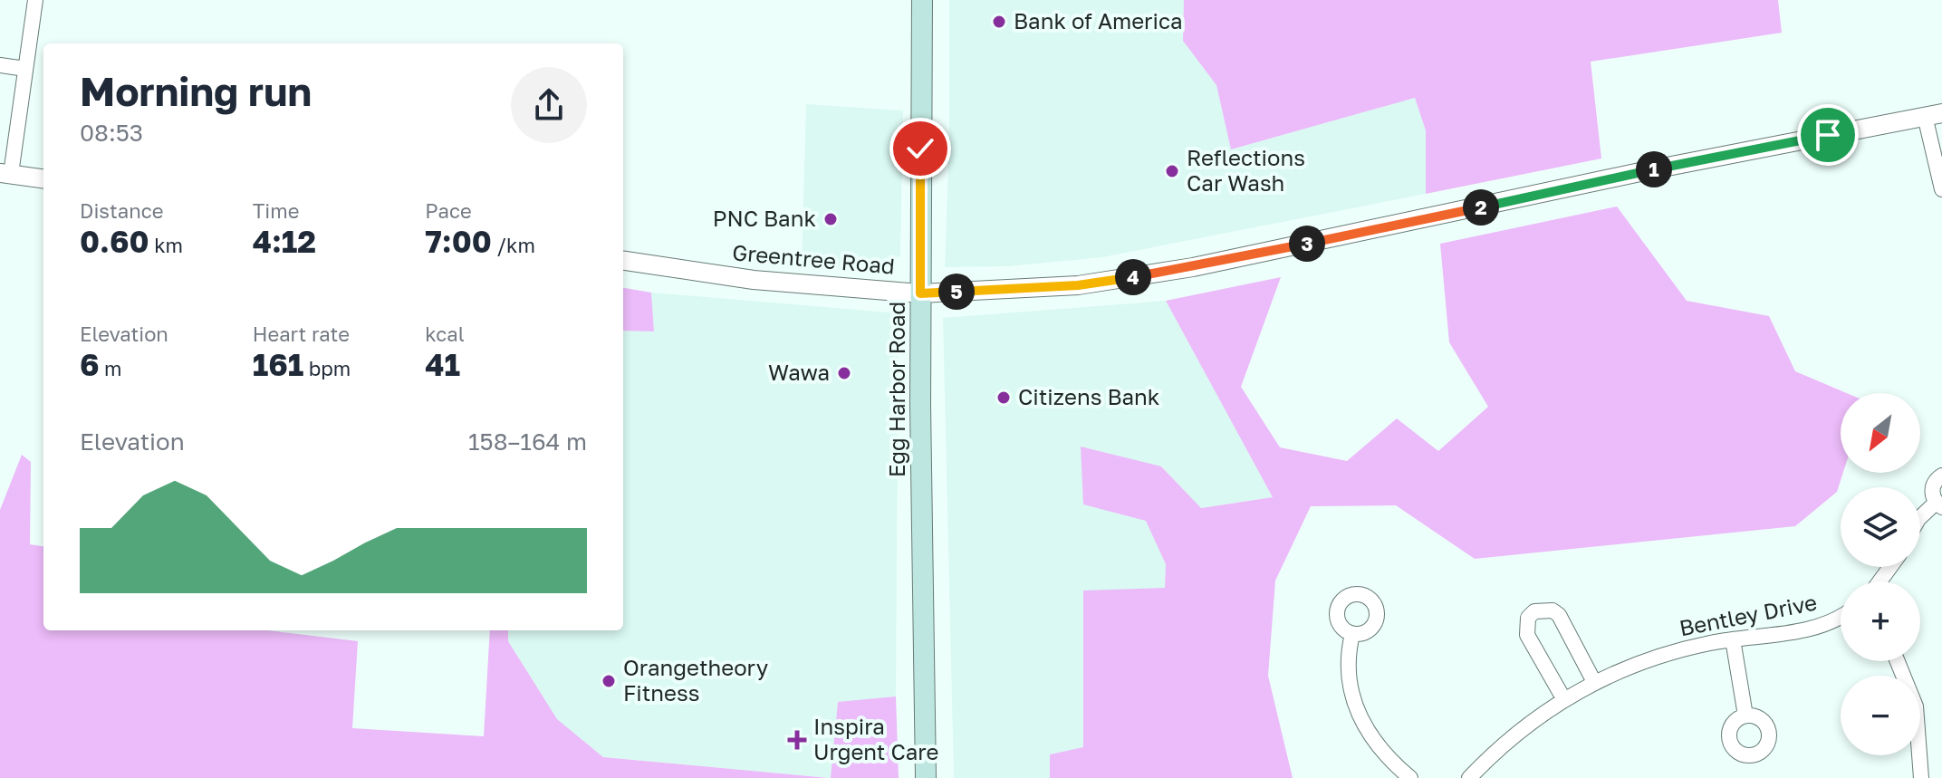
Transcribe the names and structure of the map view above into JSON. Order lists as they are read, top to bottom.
{
  "streets": {
    "main road": ["Egg Harbor Road"],
    "street": ["Greentree Road", "Bentley Drive"]
  },
  "crossings": [
    ["Greentree Road", "Egg Harbor Road"]
  ],
  "places": {
    "other": [
      "Bank of America",
      "Reflections Car Wash",
      "PNC Bank",
      "Wawa",
      "Citizens Bank",
      "Orangetheory Fitness"
    ],
    "health": ["Inspira Urgent Care"]
  },
  "north": "bottom left",
  "page": {
    "heading": ["Morning run", "08:53"],
    "pins": [
      "1",
      "2",
      "3",
      "4",
      "5"
    ],
    "stats": [
      ["Distance", "0.60 km"],
      ["Time", "4:12"],
      ["Pace", "7:00 /km"],
      ["Elevation", "6 m"],
      ["Heart rate", "161 bpm"],
      ["kcal", "41"]
    ],
    "map_buttons": ["+", "−"],
    "chart": ["Elevation", "158–164 m"]
  }
}
